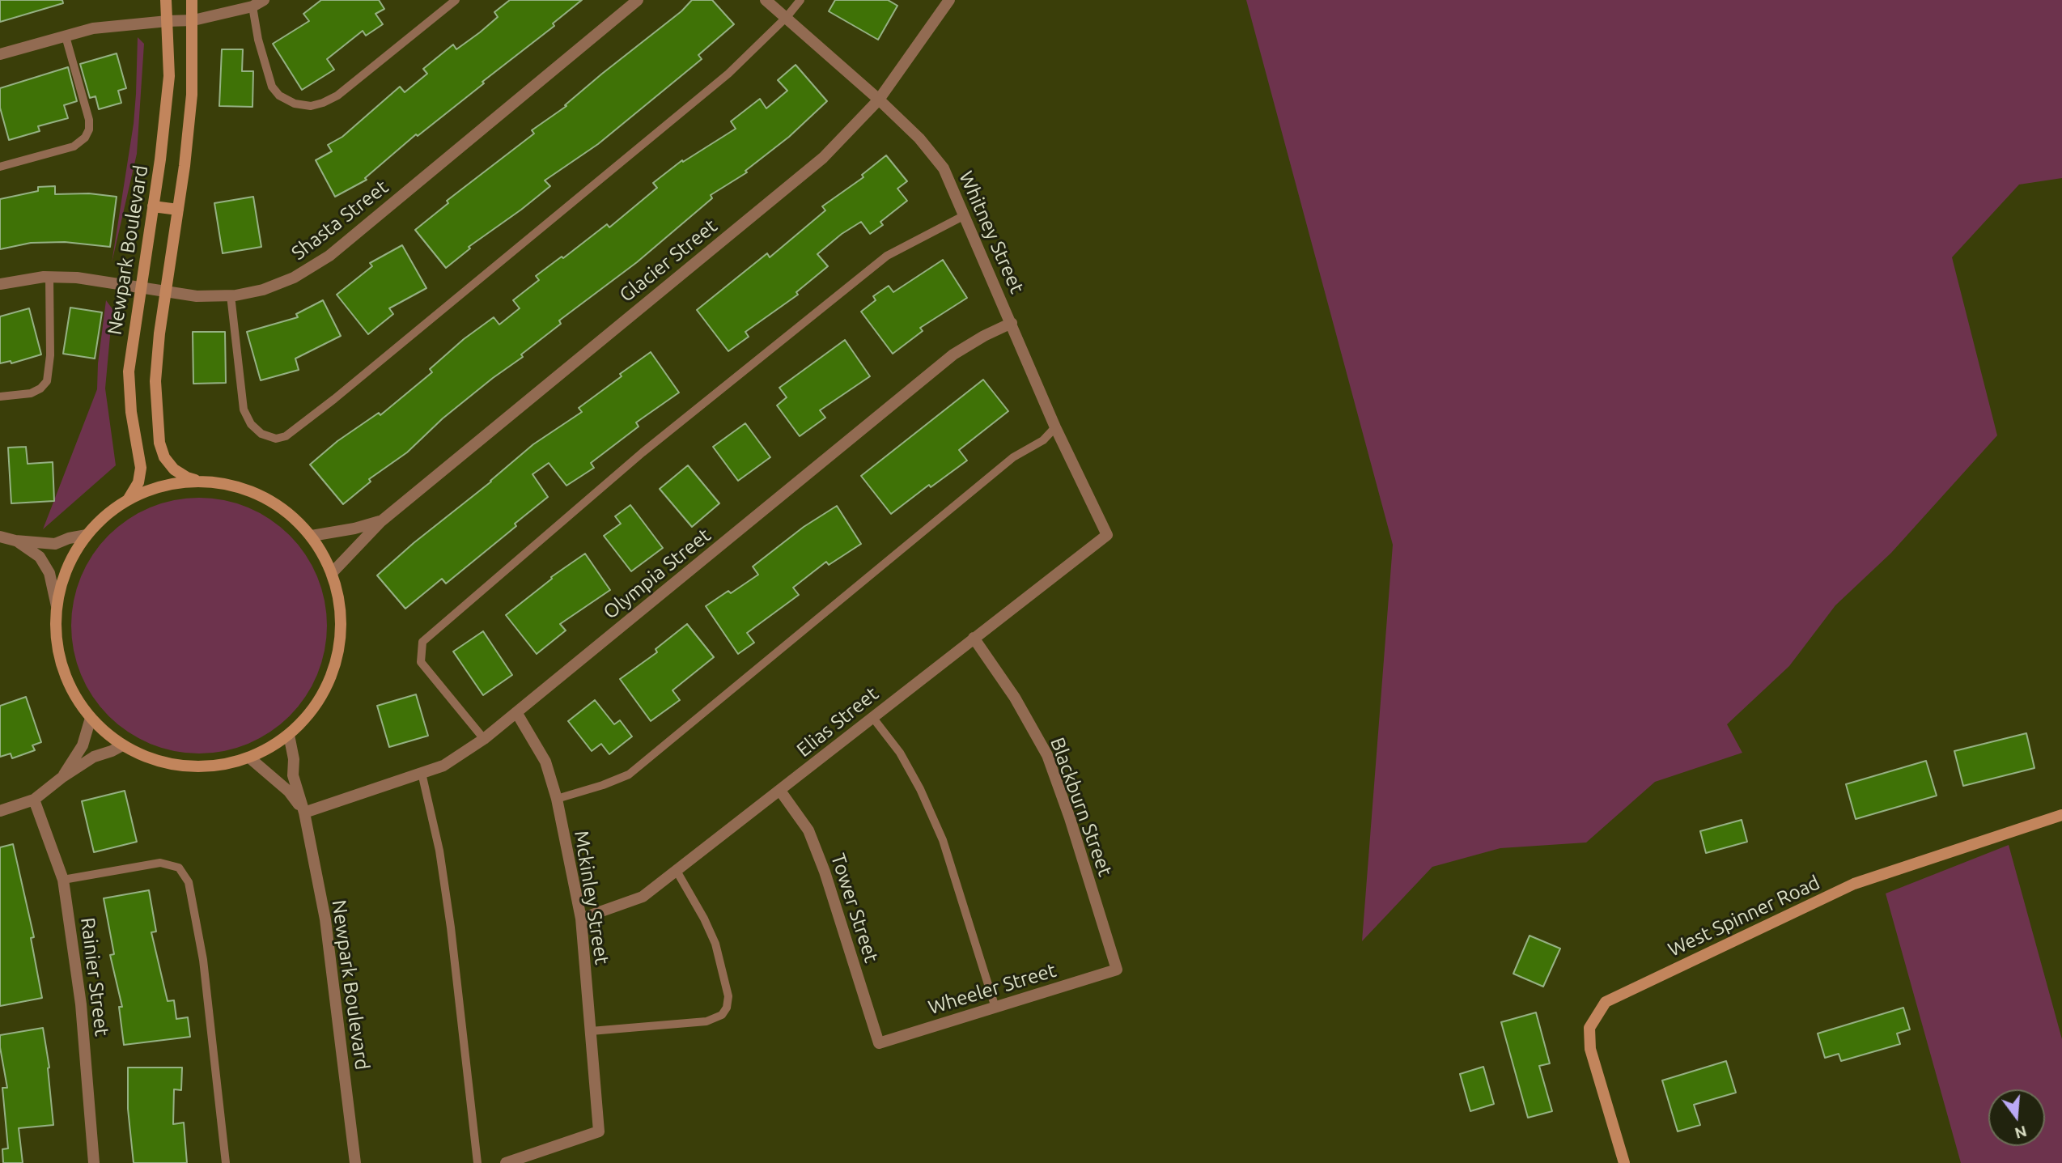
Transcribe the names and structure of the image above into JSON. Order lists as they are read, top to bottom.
{
  "streets": {
    "street": [
      "Shasta Street",
      "Whitney Street",
      "Newpark Boulevard",
      "Glacier Street",
      "Olympia Street",
      "Elias Street",
      "Blackburn Street",
      "Mckinley Street",
      "Tower Street",
      "West Spinner Road",
      "Rainier Street",
      "Wheeler Street"
    ]
  },
  "crossings": [
    ["Shasta Street", "Newpark Boulevard"],
    ["Whitney Street", "Glacier Street"],
    ["Whitney Street", "Olympia Street"],
    ["Whitney Street", "Elias Street"],
    ["Newpark Boulevard", "Olympia Street"],
    ["Olympia Street", "Mckinley Street"],
    ["Elias Street", "Blackburn Street"],
    ["Elias Street", "Mckinley Street"],
    ["Elias Street", "Tower Street"],
    ["Blackburn Street", "Wheeler Street"],
    ["Tower Street", "Wheeler Street"]
  ],
  "north": "bottom"
}
